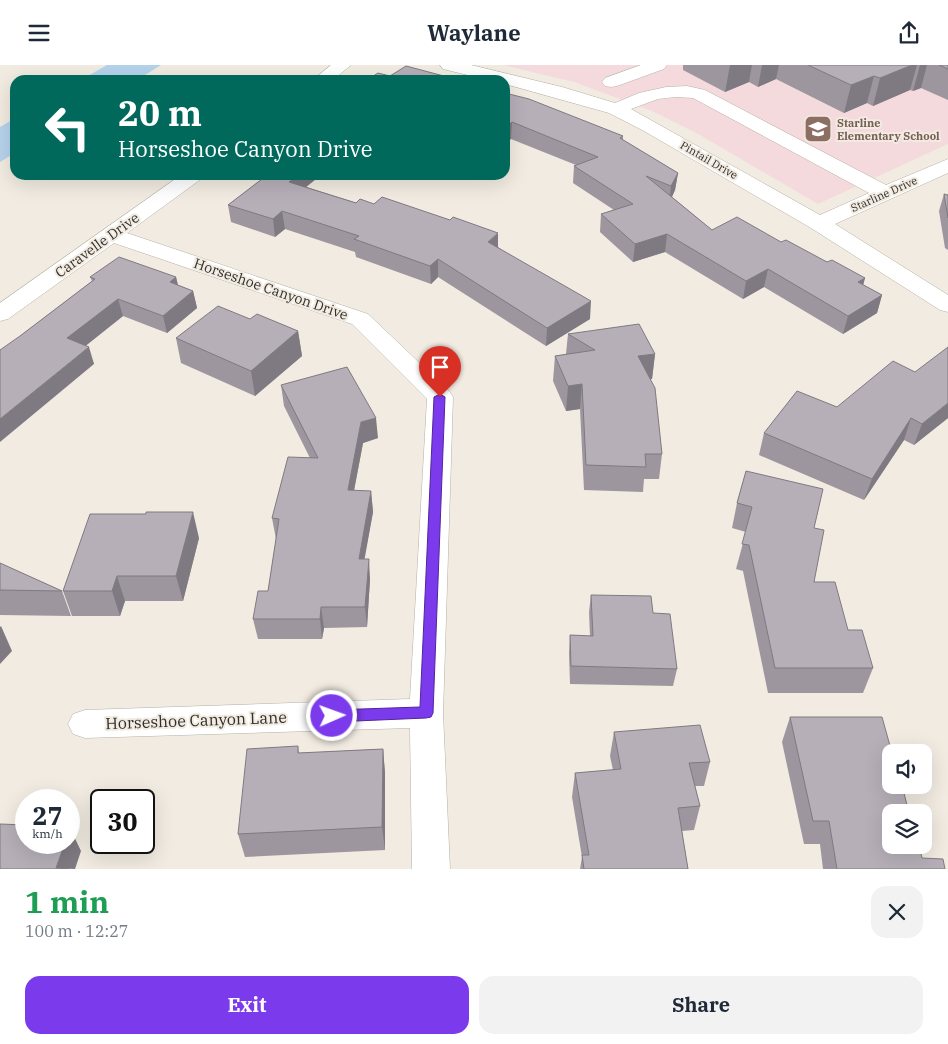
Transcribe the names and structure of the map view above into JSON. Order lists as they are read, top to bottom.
{
  "streets": {
    "street": [
      "Pintail Drive",
      "Starline Drive",
      "Caravelle Drive",
      "Horseshoe Canyon Drive",
      "Horseshoe Canyon Lane"
    ]
  },
  "crossings": [
    ["Pintail Drive", "Starline Drive"],
    ["Caravelle Drive", "Horseshoe Canyon Drive"],
    ["Horseshoe Canyon Drive", "Horseshoe Canyon Lane"]
  ],
  "places": {
    "school or university": ["Starline Elementary School"]
  },
  "page": {
    "header": "Waylane",
    "turn": ["20 m", "Horseshoe Canyon Drive"],
    "speed": "27 km/h",
    "limit": "30",
    "heading": ["1 min", "100 m · 12:27"],
    "buttons": ["Exit", "Share"]
  }
}
